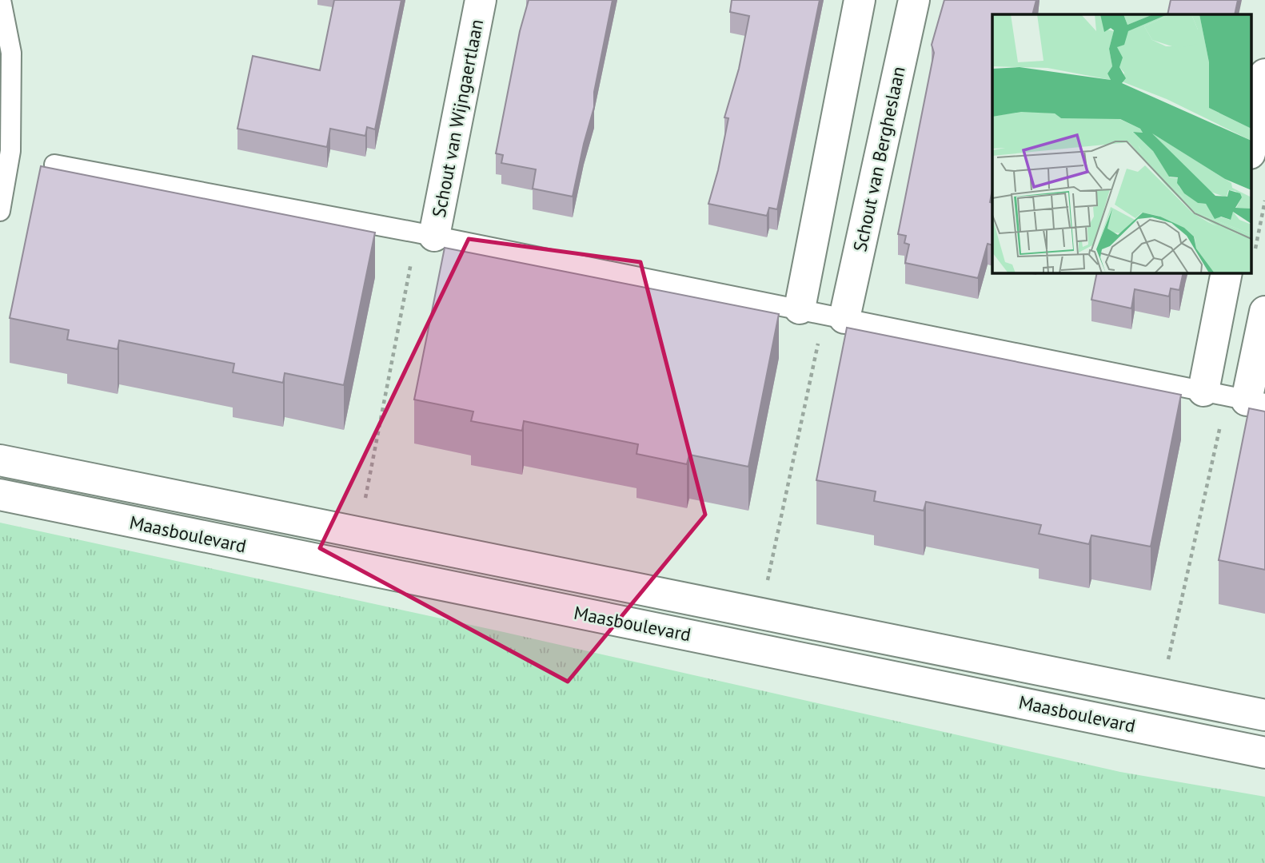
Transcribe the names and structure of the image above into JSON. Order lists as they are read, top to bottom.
{
  "streets": {
    "street": ["Schout van Wijngaertlaan", "Schout van Bergheslaan", "Maasboulevard"]
  }
}
